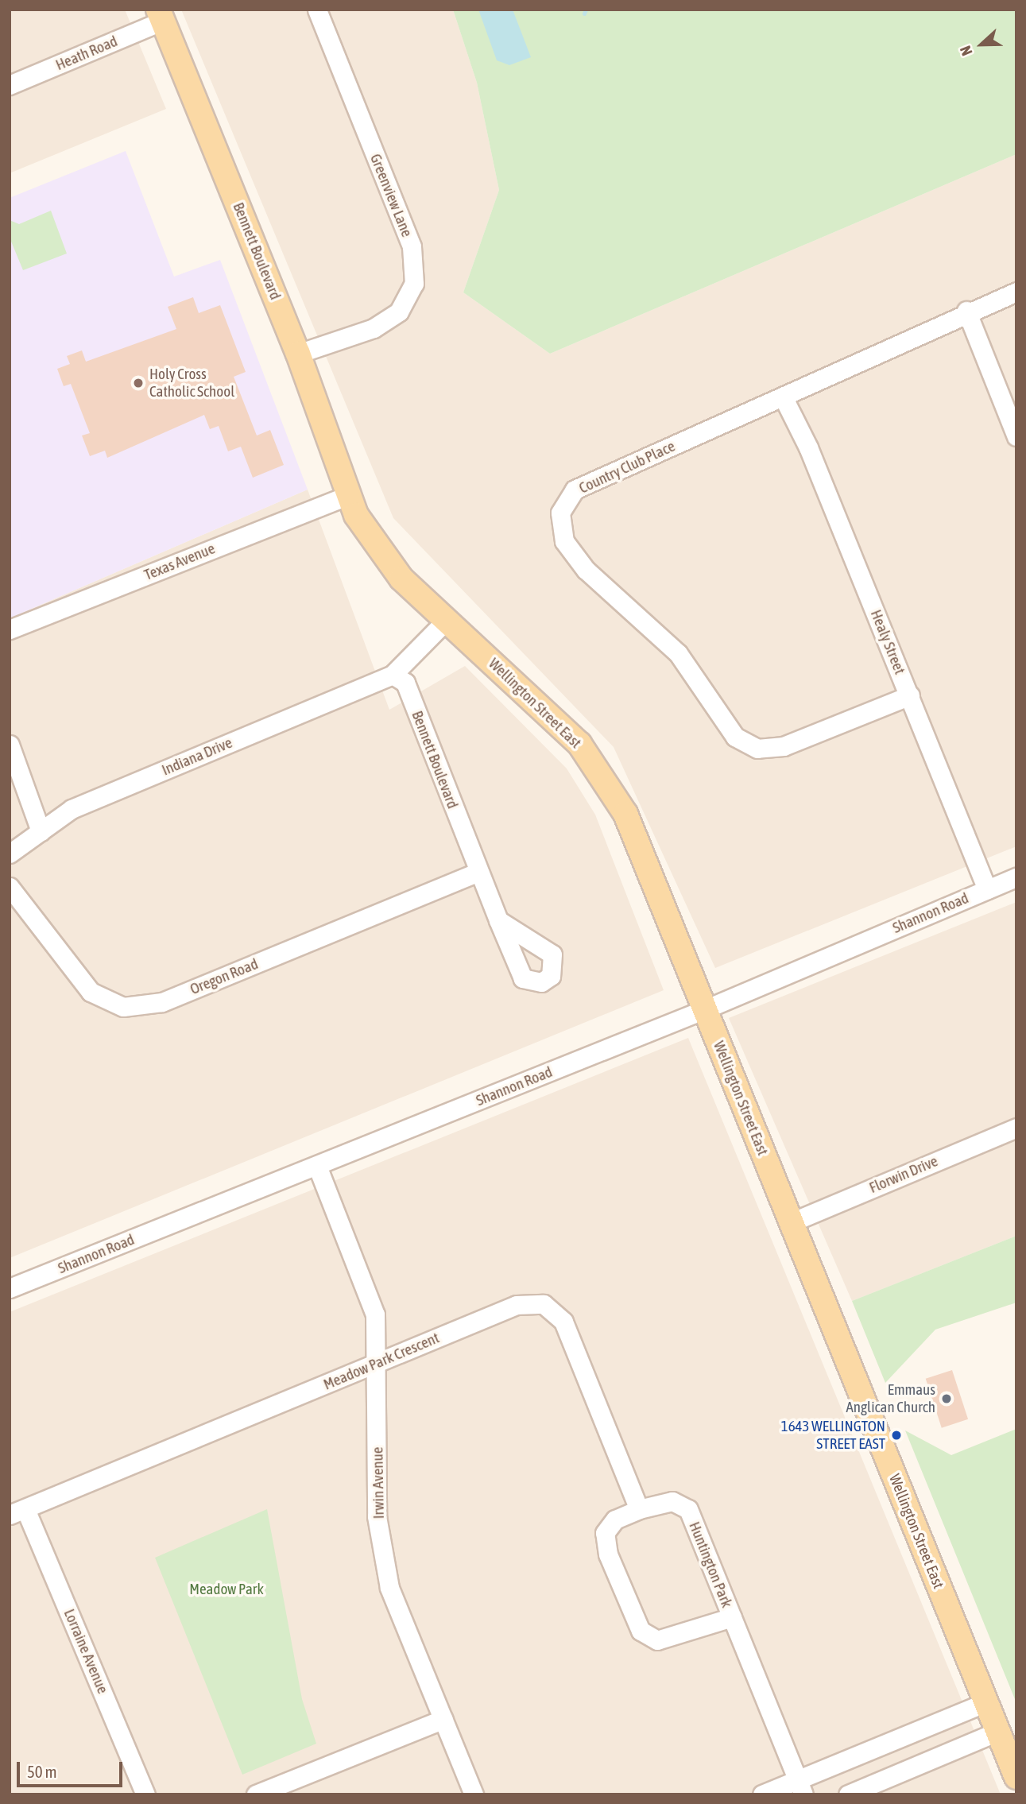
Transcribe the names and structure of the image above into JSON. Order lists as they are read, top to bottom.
{
  "streets": {
    "main road": ["Bennett Boulevard", "Wellington Street East"],
    "street": [
      "Heath Road",
      "Greenview Lane",
      "Country Club Place",
      "Texas Avenue",
      "Healy Street",
      "Indiana Drive",
      "Shannon Road",
      "Oregon Road",
      "Florwin Drive",
      "Meadow Park Crescent",
      "Irwin Avenue",
      "Huntington Park",
      "Lorraine Avenue"
    ]
  },
  "crossings": [
    ["Heath Road", "Bennett Boulevard"],
    ["Greenview Lane", "Bennett Boulevard"],
    ["Bennett Boulevard", "Texas Avenue"],
    ["Bennett Boulevard", "Wellington Street East"],
    ["Bennett Boulevard", "Indiana Drive"],
    ["Bennett Boulevard", "Oregon Road"],
    ["Country Club Place", "Healy Street"],
    ["Texas Avenue", "Wellington Street East"],
    ["Healy Street", "Shannon Road"],
    ["Wellington Street East", "Shannon Road"],
    ["Wellington Street East", "Florwin Drive"],
    ["Shannon Road", "Irwin Avenue"],
    ["Meadow Park Crescent", "Irwin Avenue"],
    ["Meadow Park Crescent", "Huntington Park"],
    ["Meadow Park Crescent", "Lorraine Avenue"]
  ],
  "parks": ["Meadow Park"],
  "places": ["Holy Cross Catholic School", "Emmaus Anglican Church", "1643 WELLINGTON STREET EAST"],
  "scale_bar": "50 m",
  "north": "left"
}
